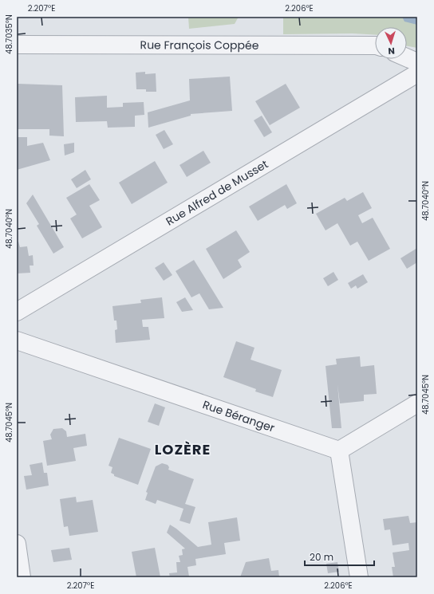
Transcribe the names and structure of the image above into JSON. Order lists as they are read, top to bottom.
{
  "streets": {
    "street": ["Rue François Coppée", "Rue Alfred de Musset", "Rue Béranger"]
  },
  "districts": ["LOZÈRE"],
  "scale_bar": "20 m",
  "north": "bottom",
  "coordinates": [
    "2.207°E",
    "2.206°E",
    "48.7035°N",
    "48.7040°N",
    "48.7045°N"
  ]
}
